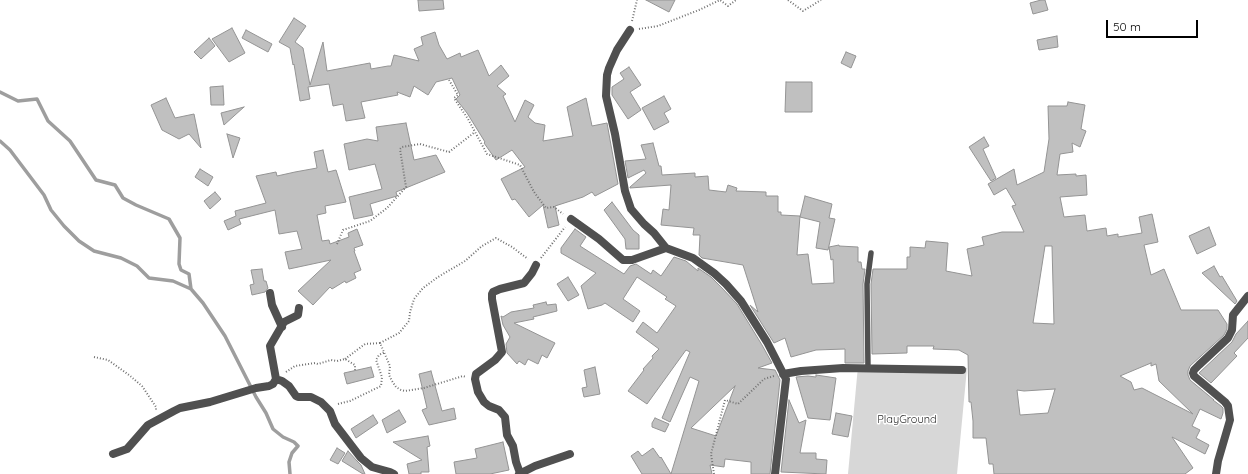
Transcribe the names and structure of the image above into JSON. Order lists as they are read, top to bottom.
{
  "parks": ["PlayGround"],
  "scale_bar": "50 m"
}
